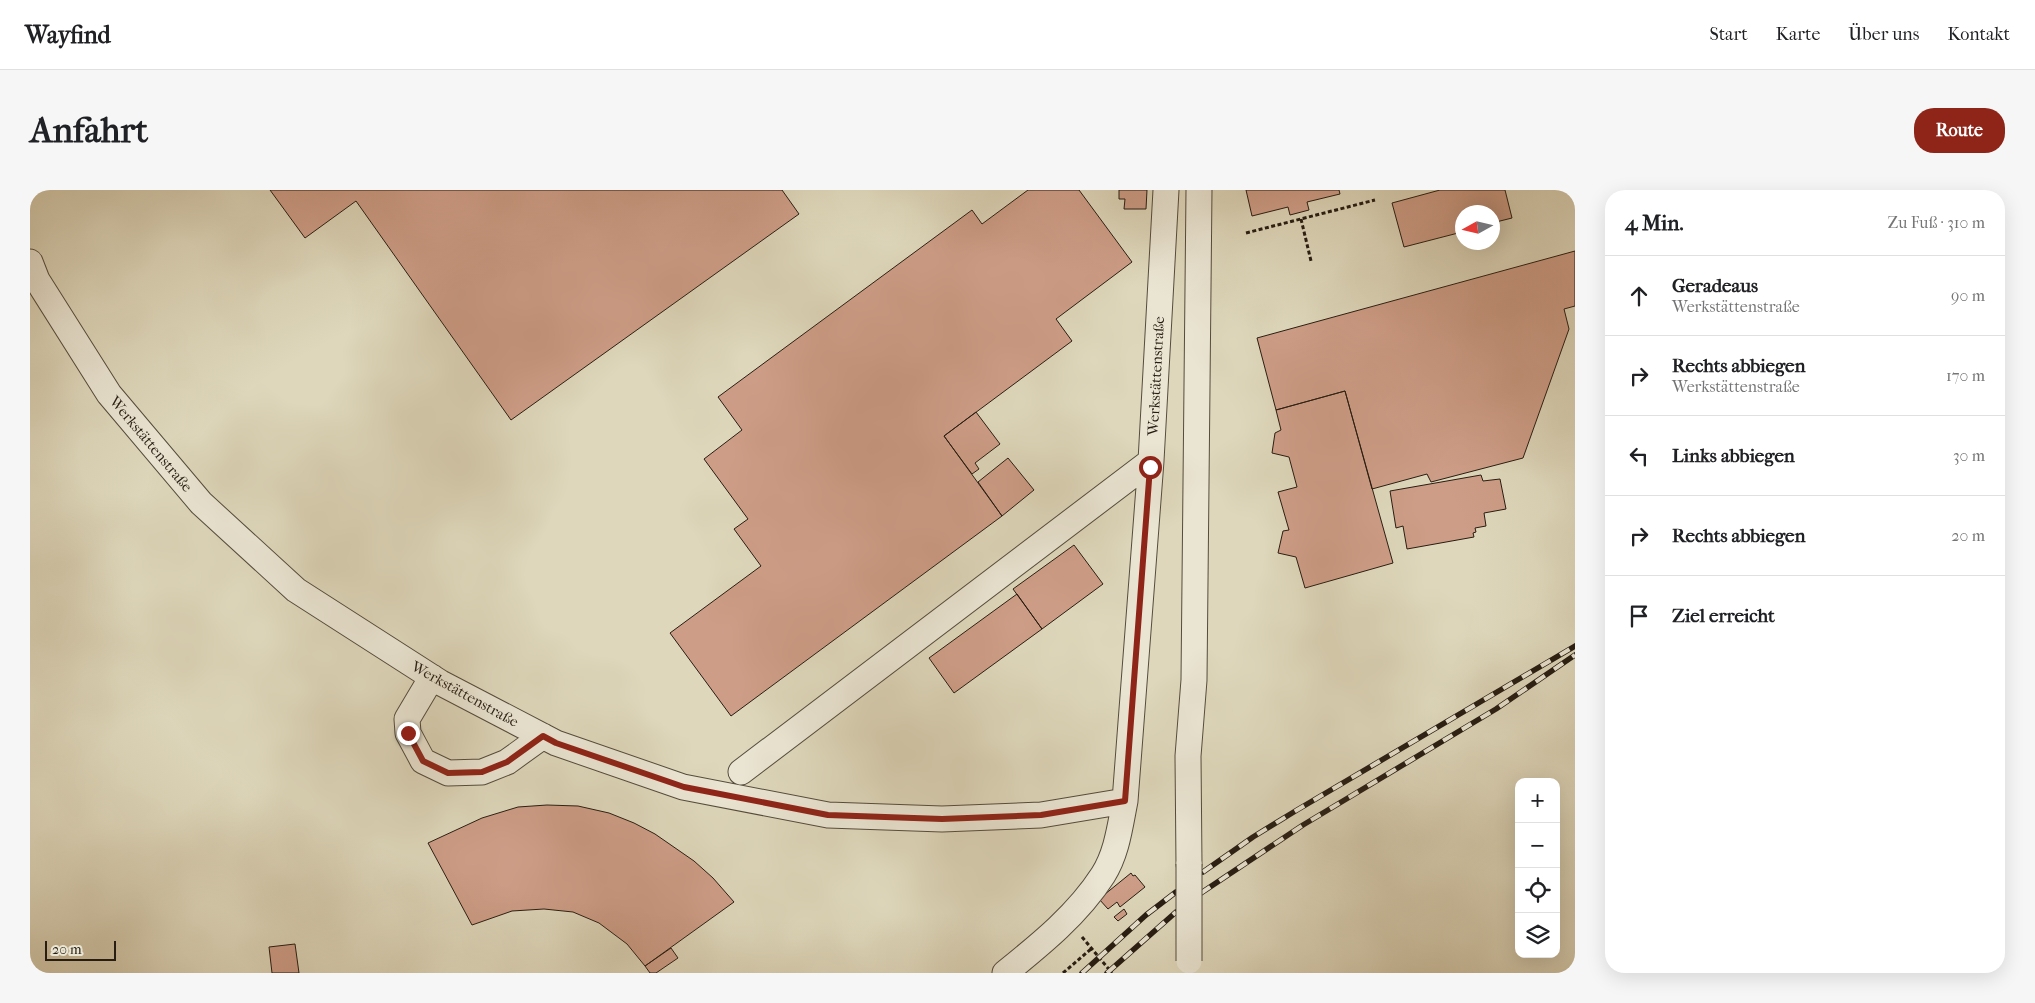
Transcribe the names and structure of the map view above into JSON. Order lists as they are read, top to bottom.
{
  "streets": {
    "street": ["Werkstättenstraße"]
  },
  "scale_bar": "20 m",
  "north": "left",
  "page": {
    "header": "Wayfind",
    "nav": [
      "Start",
      "Karte",
      "Über uns",
      "Kontakt"
    ],
    "buttons": "Route",
    "title": "Anfahrt",
    "heading": ["4 Min.", "Zu Fuß · 310 m"],
    "list": [
      ["Geradeaus", "Werkstättenstraße", "90 m"],
      ["Rechts abbiegen", "Werkstättenstraße", "170 m"],
      ["Links abbiegen", "30 m"],
      ["Rechts abbiegen", "20 m"],
      "Ziel erreicht"
    ],
    "map_buttons": ["+", "−"],
    "scale": "20 m"
  }
}
